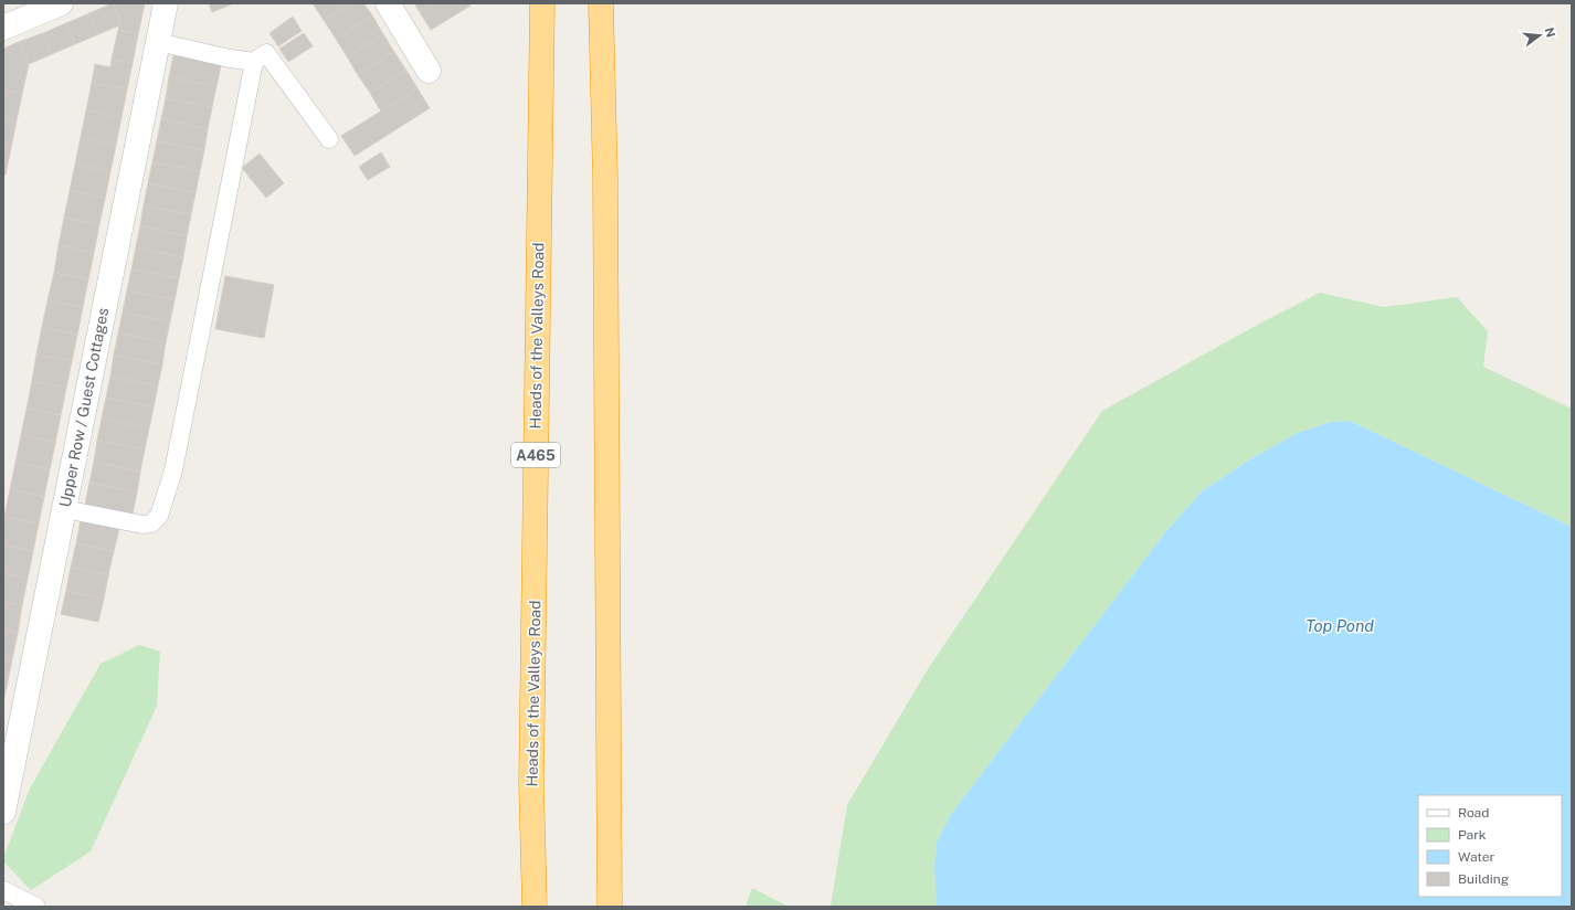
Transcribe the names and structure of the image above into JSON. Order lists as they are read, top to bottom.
{
  "streets": {
    "highway": ["Heads of the Valleys Road", "A465"],
    "street": ["Upper Row / Guest Cottages"]
  },
  "water": ["Top Pond"],
  "legend": [
    "Road",
    "Park",
    "Water",
    "Building"
  ],
  "north": "right"
}
